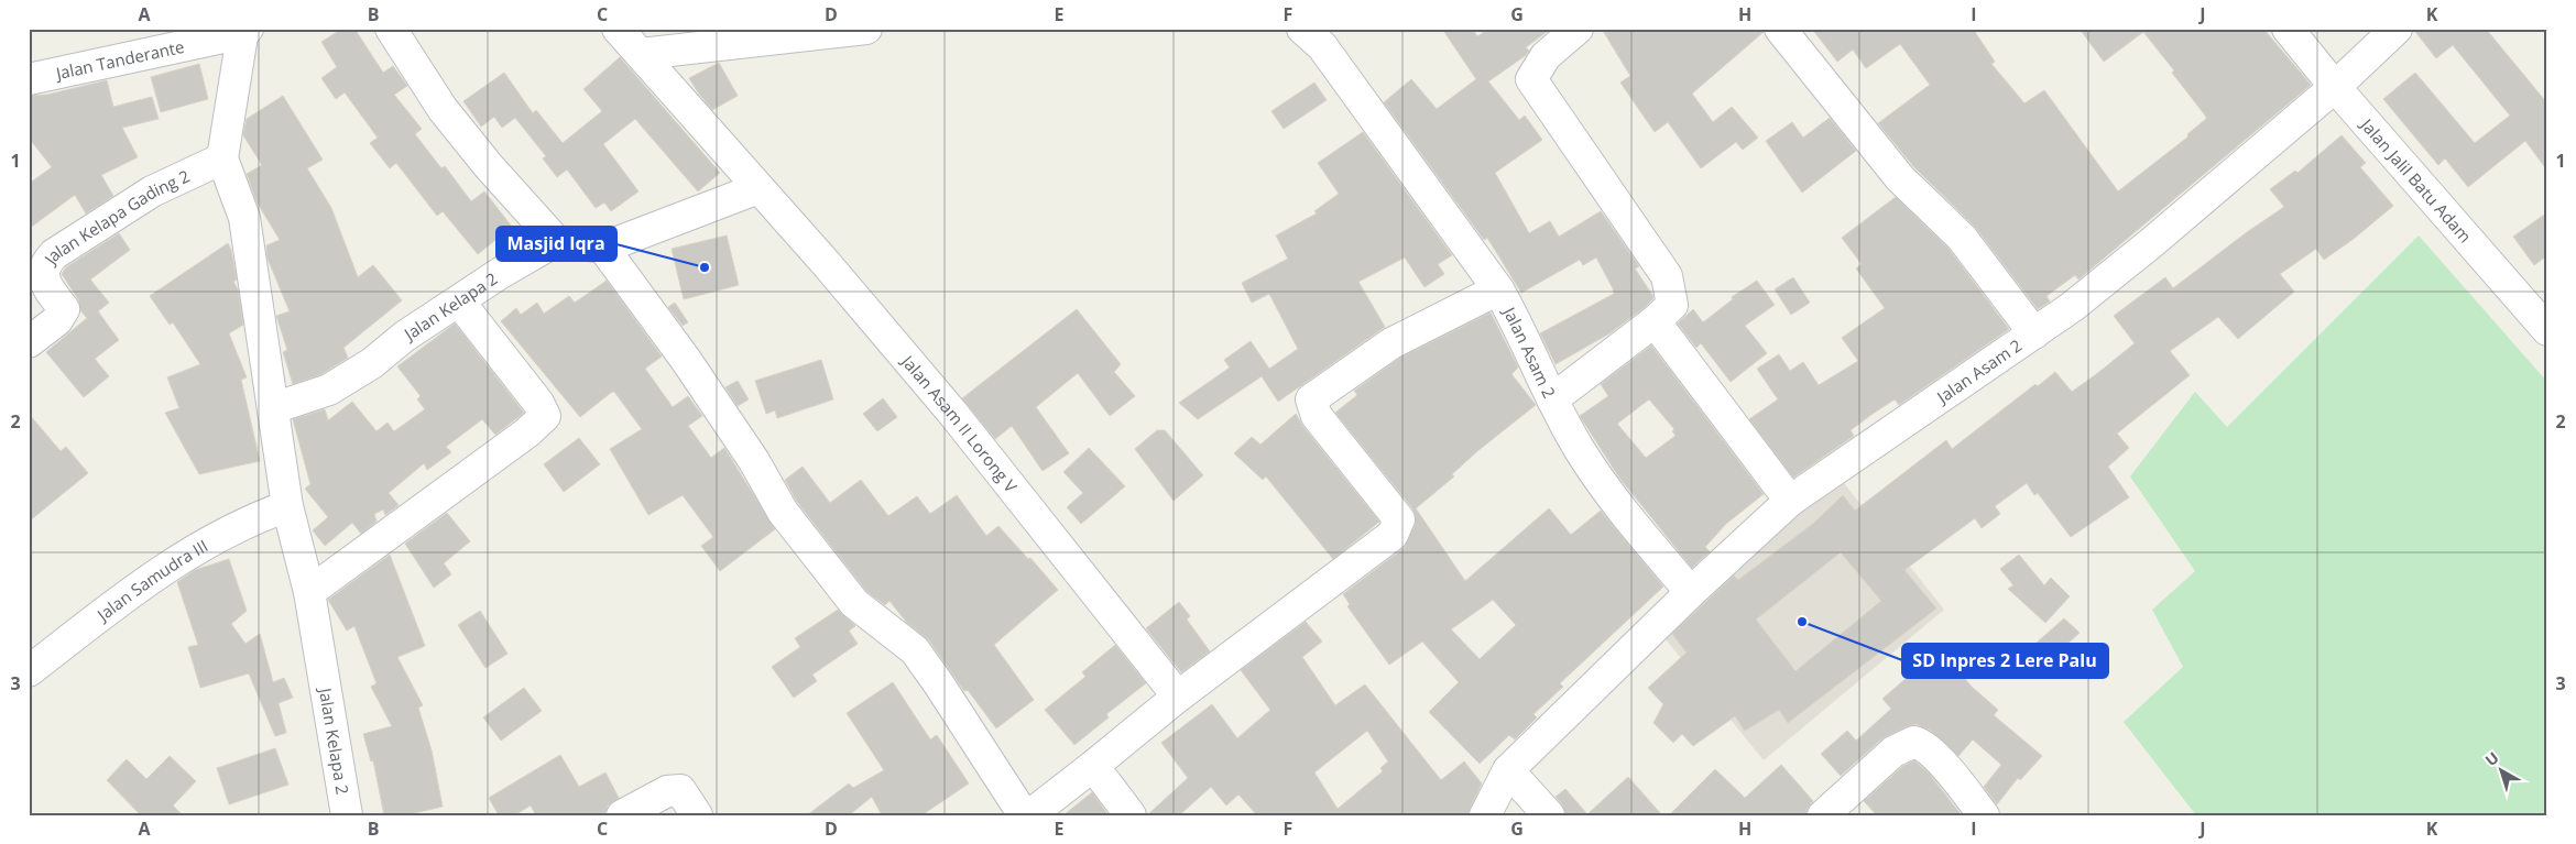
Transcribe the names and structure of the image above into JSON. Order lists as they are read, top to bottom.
{
  "streets": {
    "street": [
      "Jalan Tanderante",
      "Jalan Jalil Batu Adam",
      "Jalan Kelapa Gading 2",
      "Jalan Kelapa 2",
      "Jalan Asam 2",
      "Jalan Asam II Lorong V",
      "Jalan Samudra III"
    ]
  },
  "crossings": [
    ["Jalan Tanderante", "Jalan Kelapa 2"],
    ["Jalan Jalil Batu Adam", "Jalan Asam 2"],
    ["Jalan Kelapa Gading 2", "Jalan Kelapa 2"],
    ["Jalan Kelapa 2", "Jalan Samudra III"],
    ["Jalan Asam 2", "Jalan Asam II Lorong V"]
  ],
  "places": ["Masjid Iqra", "SD Inpres 2 Lere Palu"],
  "north": "top left",
  "grid": {
    "columns": [
      "A",
      "B",
      "C",
      "D",
      "E",
      "F",
      "G",
      "H",
      "I",
      "J",
      "K"
    ],
    "rows": ["1", "2", "3"]
  }
}
